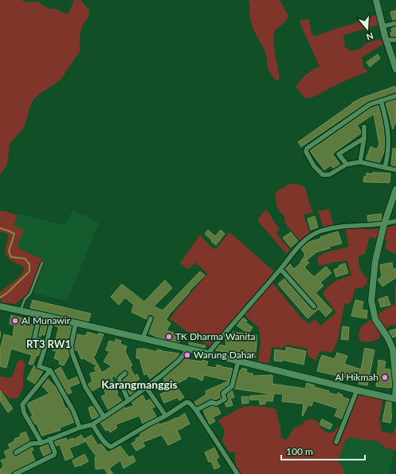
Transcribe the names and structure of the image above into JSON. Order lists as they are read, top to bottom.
{
  "districts": ["RT3 RW1", "Karangmanggis"],
  "places": [
    "Al Munawir",
    "TK Dharma Wanita",
    "Warung Dahar",
    "Al Hikmah"
  ],
  "scale_bar": "100 m",
  "north": "bottom"
}
